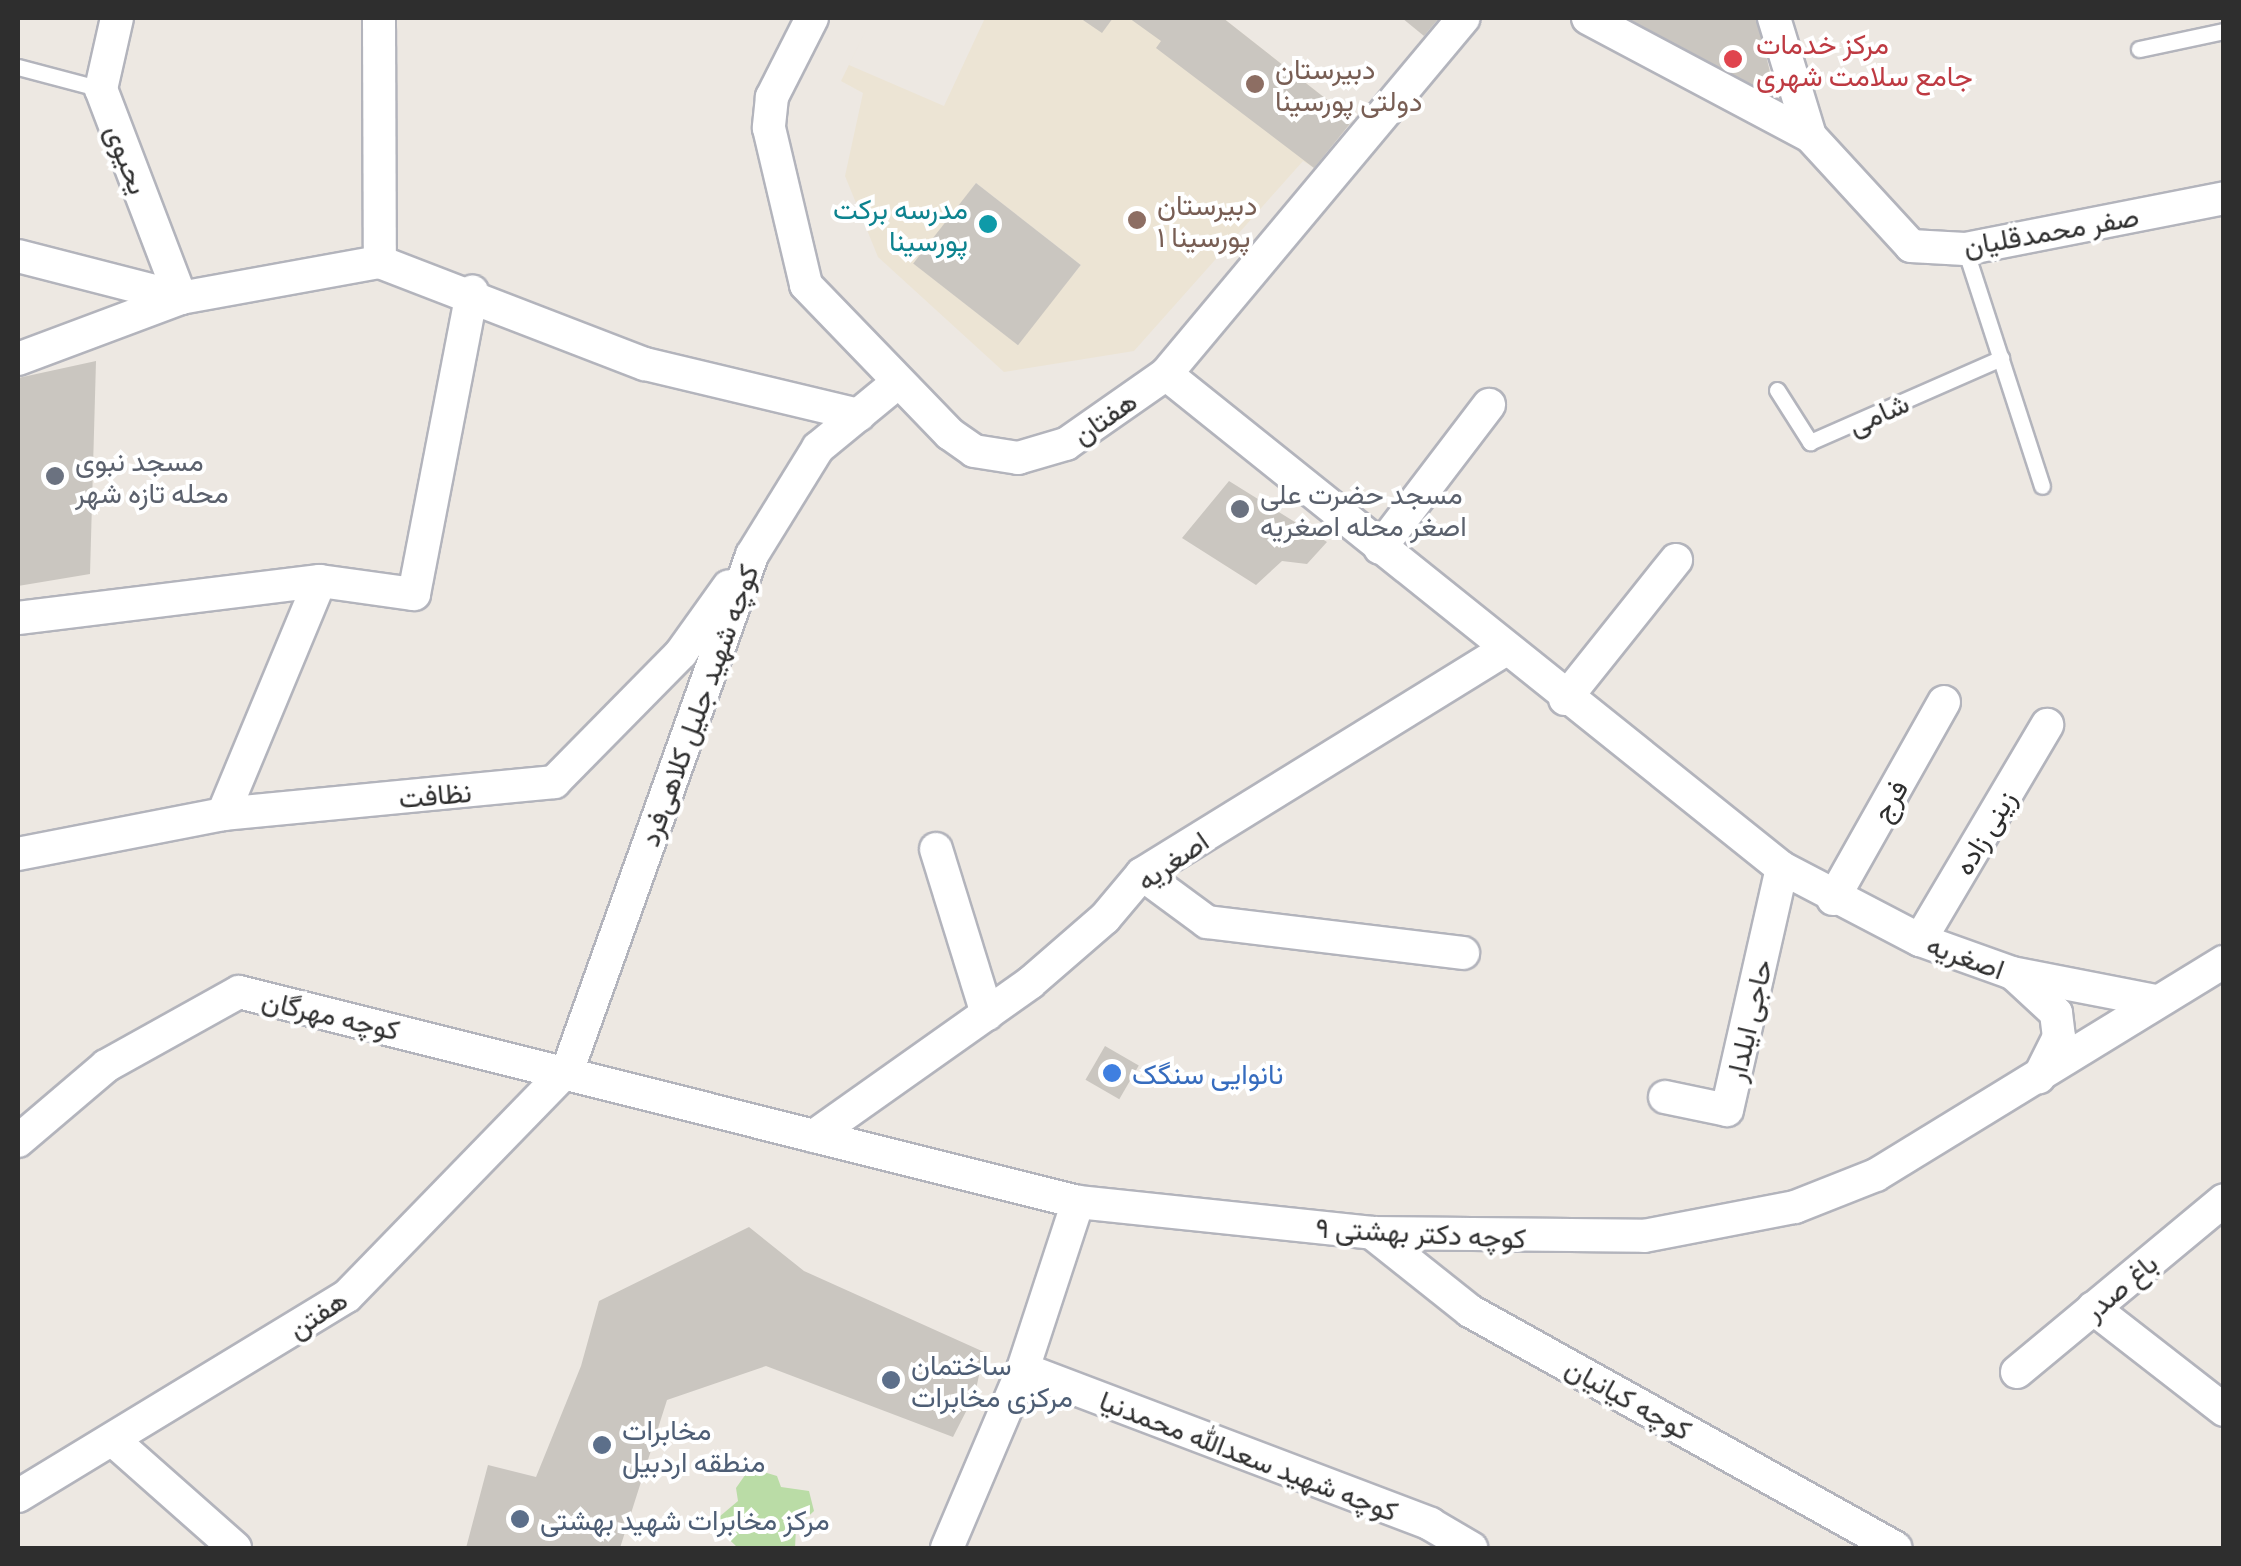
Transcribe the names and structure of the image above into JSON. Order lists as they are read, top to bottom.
{
  "streets": {
    "street": [
      "یحیوی",
      "صفر محمدقلیان",
      "هفتان",
      "کوچه شهید جلیل کلاهی‌فرد",
      "نظافت",
      "فرج",
      "زینی زاده",
      "اصغریه",
      "کوچه مهرگان",
      "حاجی ایلدار",
      "کوچه دکتر بهشتی ۹",
      "باغ صدر",
      "هفتن",
      "کوچه کیانیان",
      "کوچه شهید سعدالله محمدنیا"
    ],
    "lane": ["شامی"]
  },
  "crossings": [
    ["هفتان", "کوچه شهید جلیل کلاهی‌فرد"],
    ["هفتان", "اصغریه"],
    ["کوچه شهید جلیل کلاهی‌فرد", "نظافت"],
    ["کوچه شهید جلیل کلاهی‌فرد", "کوچه مهرگان"],
    ["کوچه شهید جلیل کلاهی‌فرد", "کوچه دکتر بهشتی ۹"],
    ["کوچه شهید جلیل کلاهی‌فرد", "هفتن"],
    ["فرج", "اصغریه"],
    ["زینی زاده", "اصغریه"],
    ["اصغریه", "حاجی ایلدار"],
    ["اصغریه", "کوچه دکتر بهشتی ۹"],
    ["کوچه مهرگان", "کوچه دکتر بهشتی ۹"],
    ["کوچه مهرگان", "هفتن"],
    ["کوچه دکتر بهشتی ۹", "هفتن"],
    ["کوچه دکتر بهشتی ۹", "کوچه کیانیان"]
  ],
  "places": [
    "مرکز خدمات جامع سلامت شهری",
    "دبیرستان دولتی پورسینا",
    "دبیرستان پورسینا ۱",
    "مدرسه برکت پورسینا",
    "مسجد نبوی محله تازه شهر",
    "مسجد حضرت علی اصغر محله اصغریه",
    "نانوایی سنگک",
    "ساختمان مرکزی مخابرات",
    "مخابرات منطقه اردبیل",
    "مرکز مخابرات شهید بهشتی"
  ]
}
